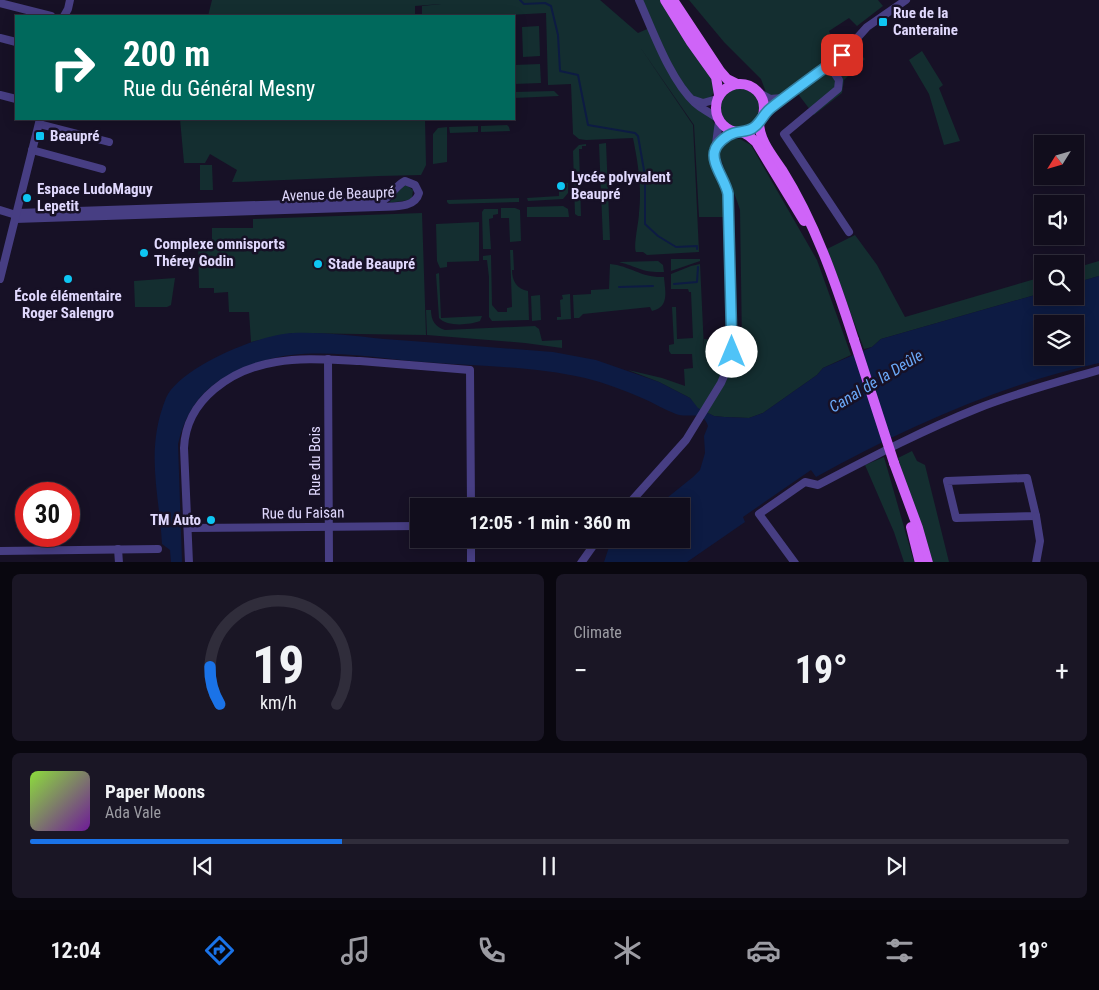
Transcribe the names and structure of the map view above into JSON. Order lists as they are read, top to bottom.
{
  "streets": {
    "street": ["Avenue de Beaupré", "Rue du Bois", "Rue du Faisan"]
  },
  "crossings": [
    ["Rue du Bois", "Rue du Faisan"]
  ],
  "water": ["Canal de la Deûle"],
  "places": {
    "transit": ["Rue de la Canteraine", "Beaupré"],
    "other": [
      "Lycée polyvalent Beaupré",
      "Espace LudoMaguy Lepetit",
      "Complexe omnisports Thérey Godin",
      "Stade Beaupré",
      "École élémentaire Roger Salengro",
      "TM Auto"
    ]
  },
  "north": "bottom left",
  "page": {
    "turn": ["200 m", "Rue du Général Mesny"],
    "limit": "30",
    "trip": "12:05 · 1 min · 360 m",
    "tile": "Climate",
    "heat": ["−", "19°", "+"],
    "song": ["Paper Moons", "Ada Vale"],
    "tabs": ["12:04", "19°"],
    "gauge": ["19", "km/h"]
  }
}
